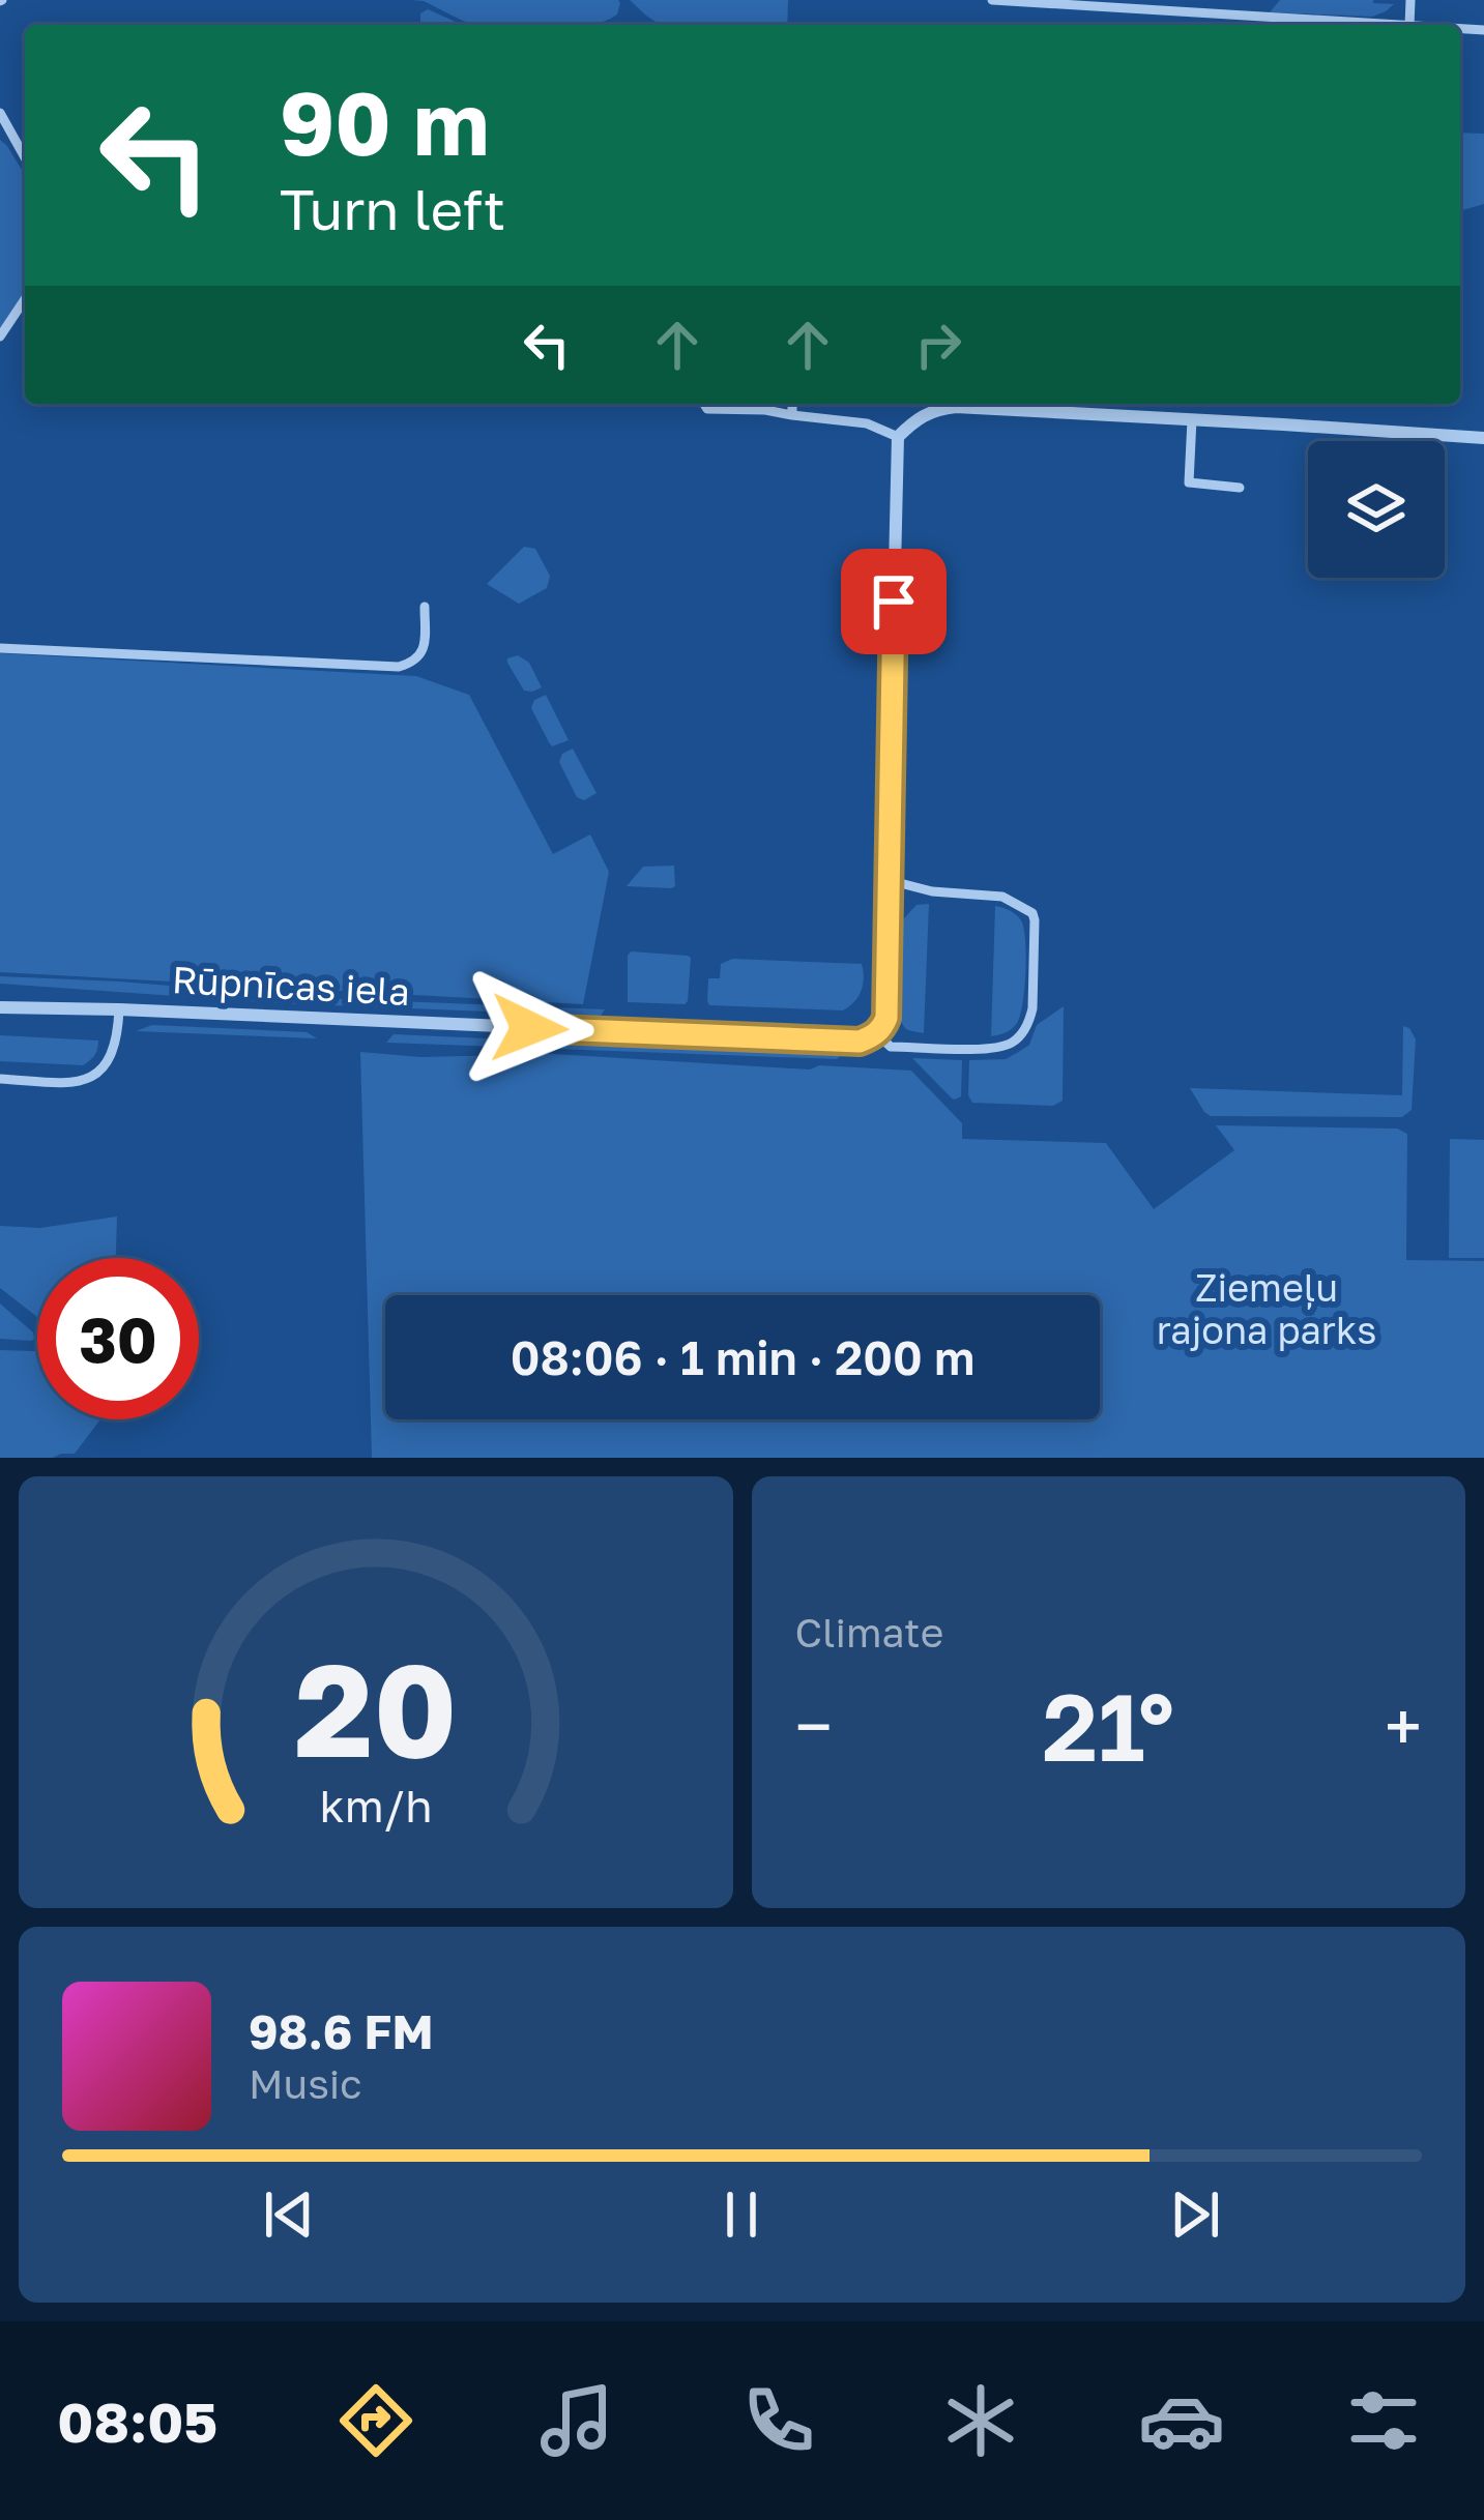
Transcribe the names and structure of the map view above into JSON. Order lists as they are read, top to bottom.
{
  "streets": {
    "street": ["Rūpnīcas iela"]
  },
  "parks": ["Ziemeļu rajona parks"],
  "page": {
    "turn": ["90 m", "Turn left"],
    "limit": "30",
    "trip": "08:06 · 1 min · 200 m",
    "tile": "Climate",
    "heat": ["−", "21°", "+"],
    "song": ["98.6 FM", "Music"],
    "tabs": "08:05",
    "gauge": ["20", "km/h"]
  }
}
